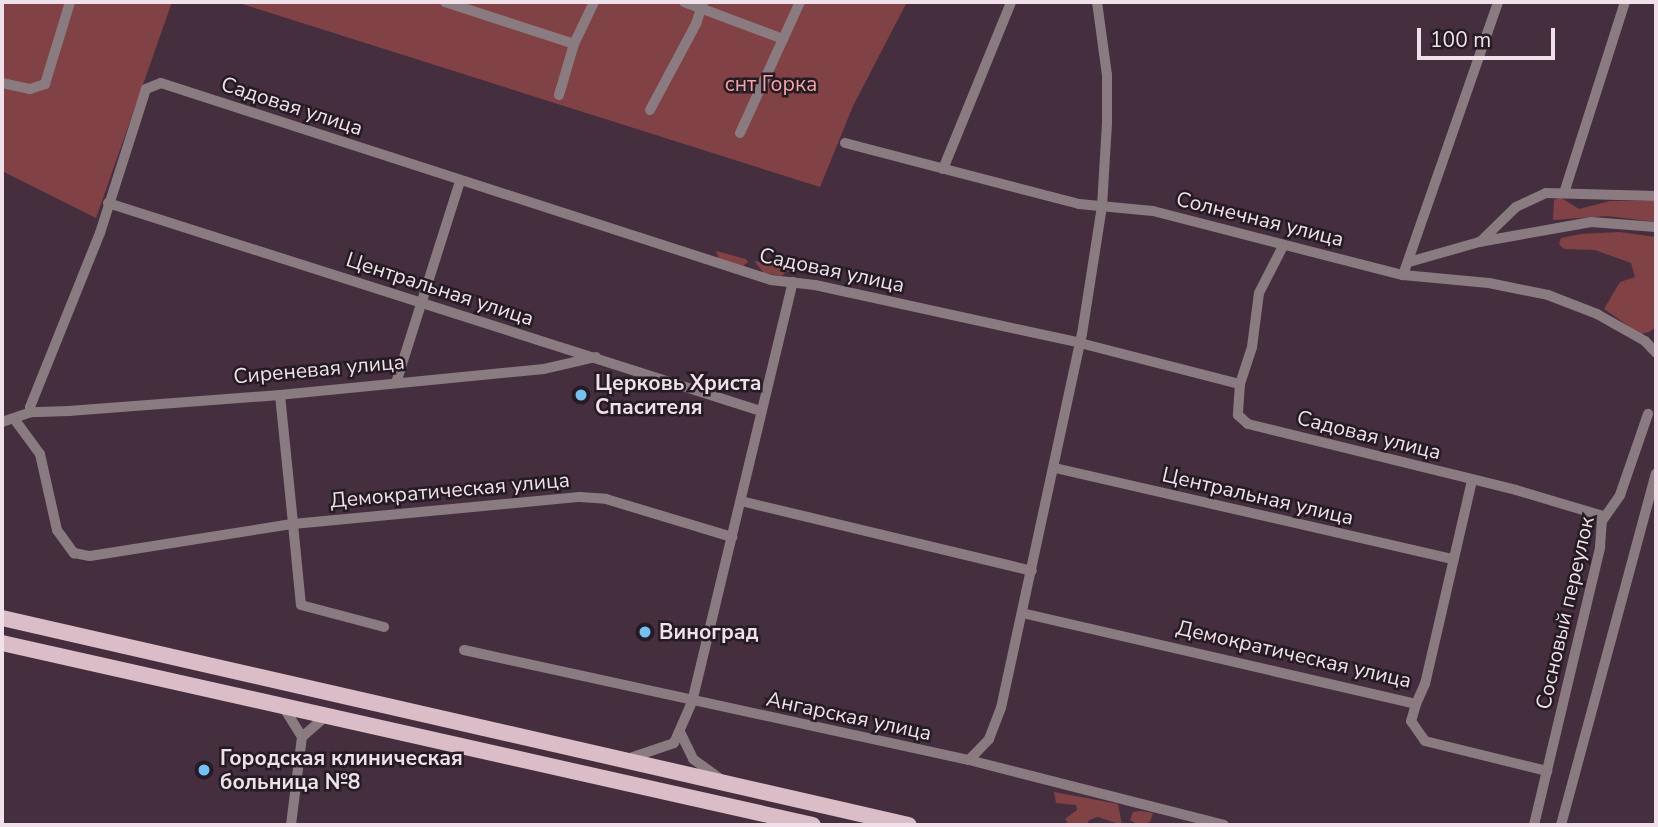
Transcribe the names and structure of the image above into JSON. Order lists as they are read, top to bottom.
{
  "streets": {
    "street": [
      "Садовая улица",
      "Солнечная улица",
      "Центральная улица",
      "Сиреневая улица",
      "Демократическая улица",
      "Сосновый переулок",
      "Ангарская улица"
    ]
  },
  "crossings": [
    ["Садовая улица", "Центральная улица"],
    ["Садовая улица", "Сиреневая улица"],
    ["Садовая улица", "Демократическая улица"],
    ["Садовая улица", "Сосновый переулок"],
    ["Центральная улица", "Сиреневая улица"],
    ["Центральная улица", "Демократическая улица"]
  ],
  "parks": ["снт Горка"],
  "places": ["Церковь Христа Спасителя", "Виноград", "Городская клиническая больница №8"],
  "scale_bar": "100 m"
}
